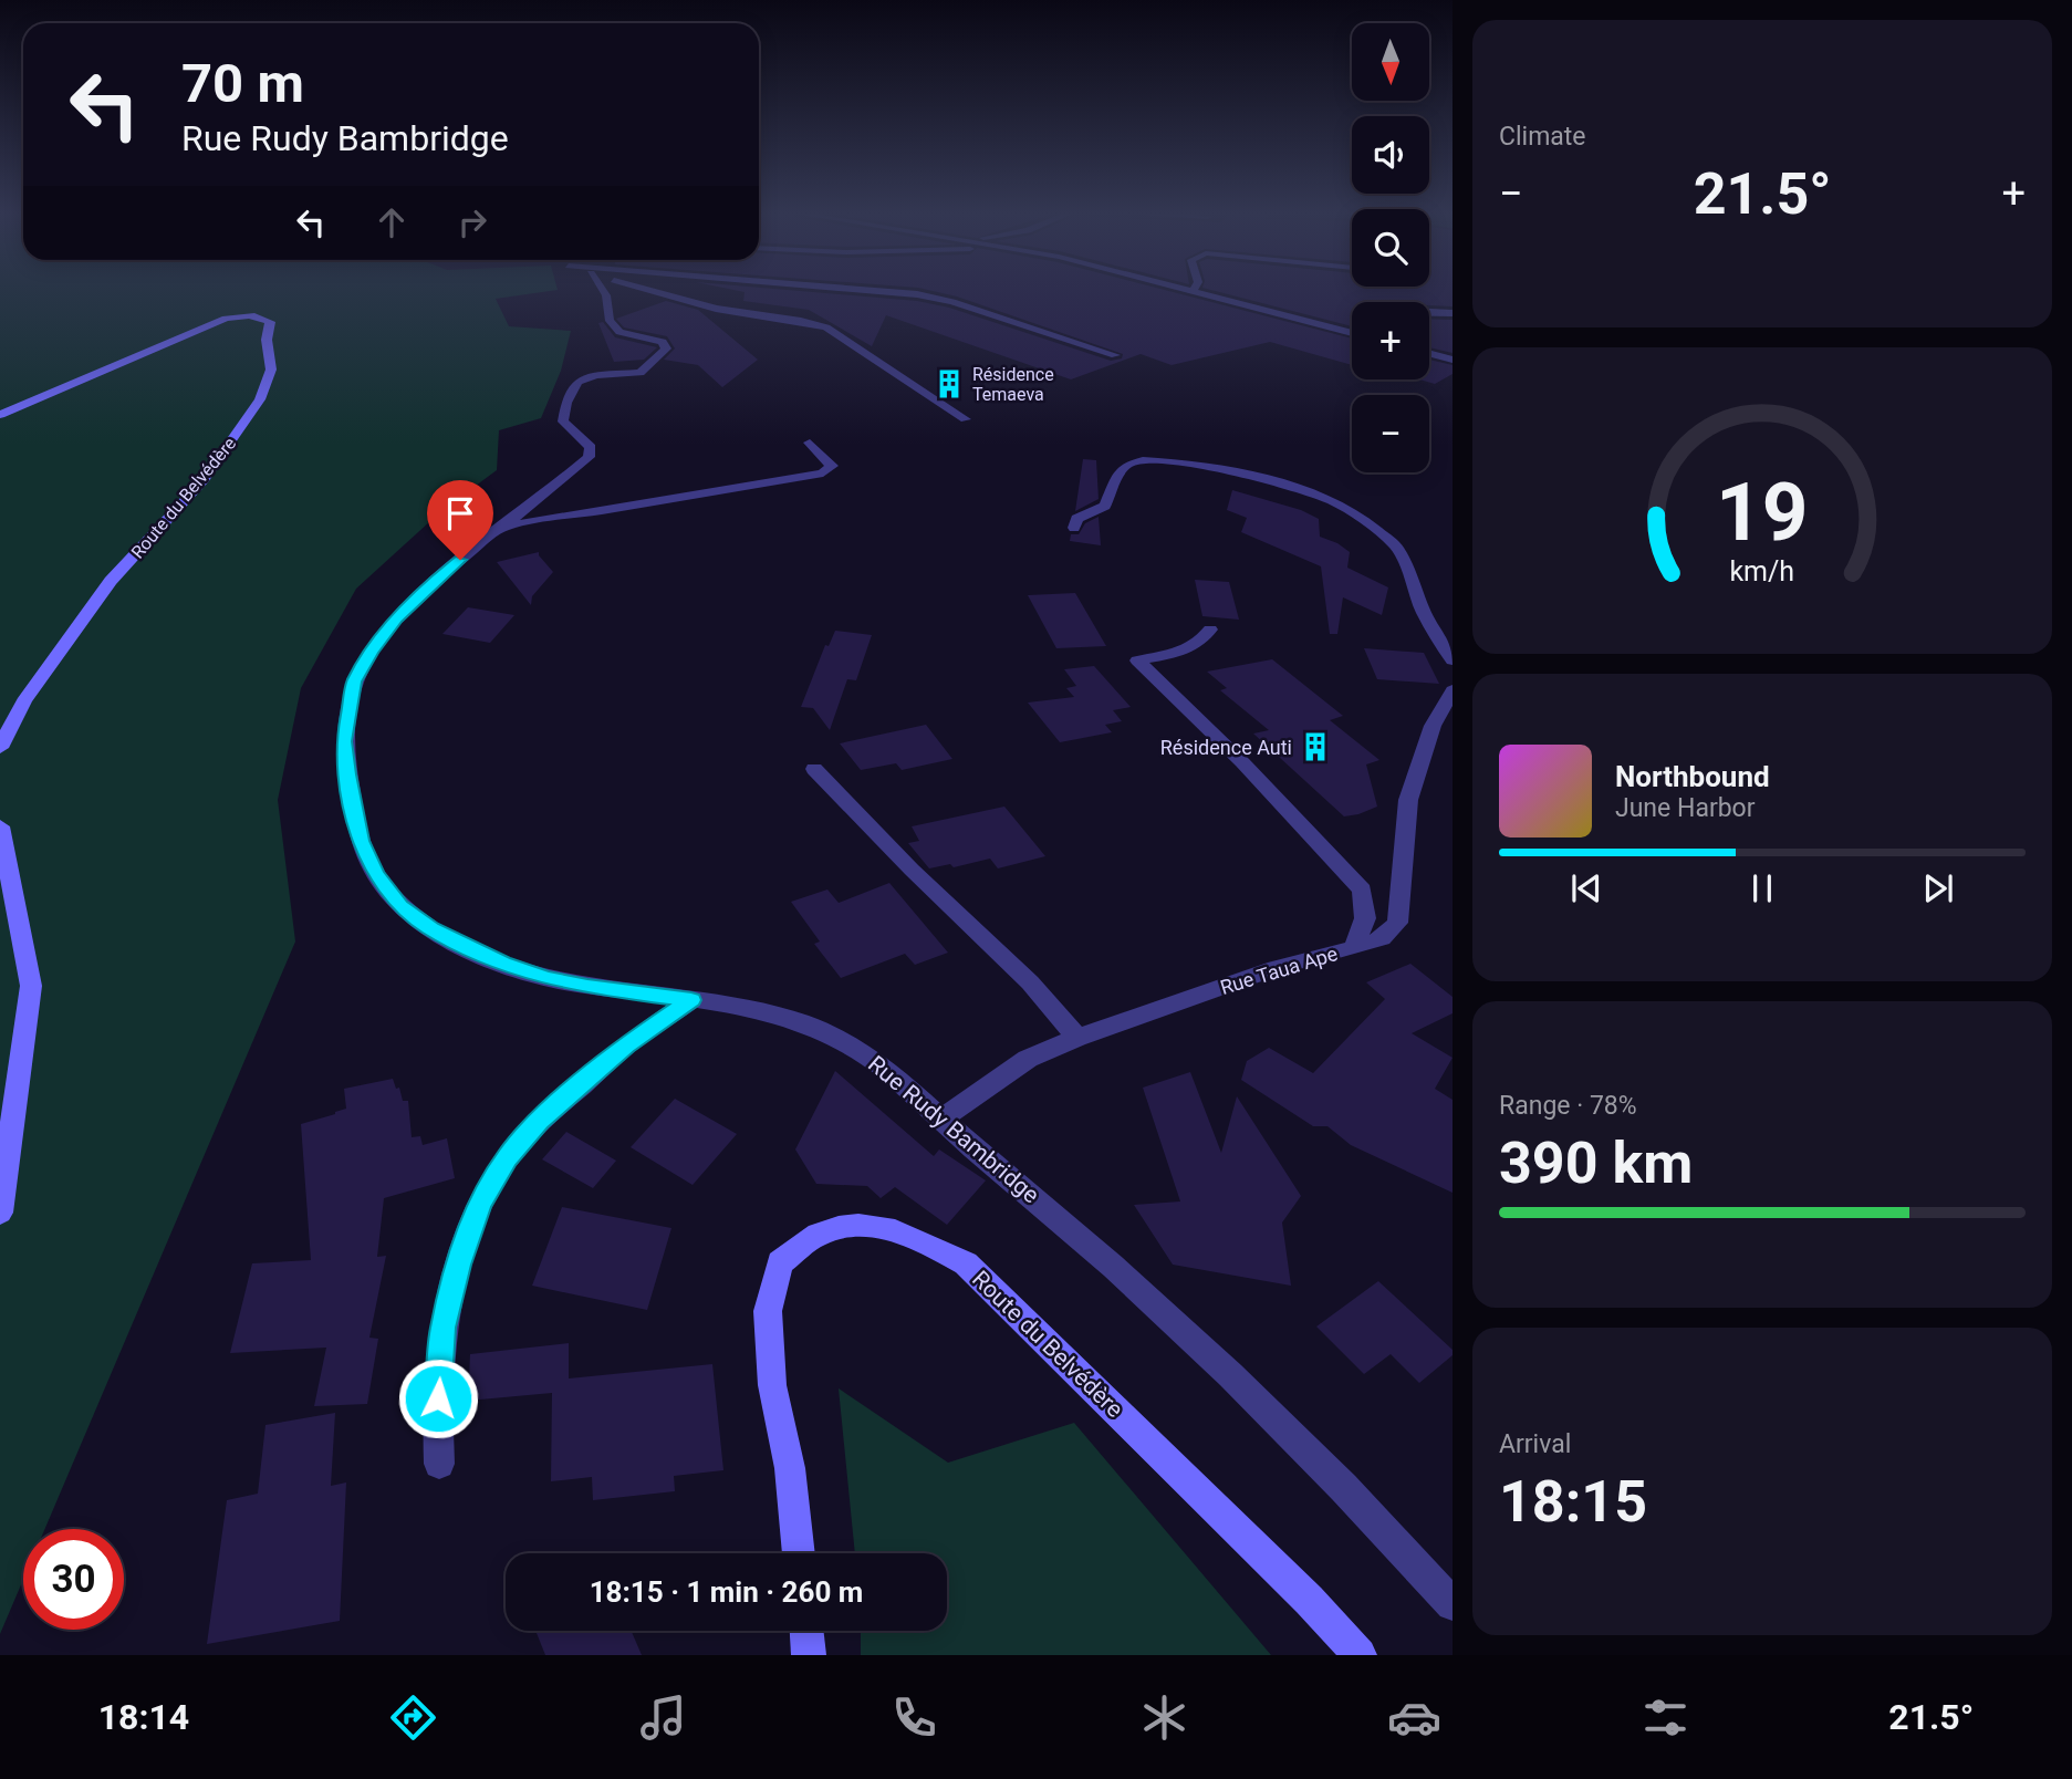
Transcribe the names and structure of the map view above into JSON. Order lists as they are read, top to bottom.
{
  "streets": {
    "street": ["Route du Belvédère", "Rue Taua Ape", "Rue Rudy Bambridge"]
  },
  "crossings": [
    ["Rue Taua Ape", "Rue Rudy Bambridge"]
  ],
  "places": {
    "building": ["Résidence Temaeva", "Résidence Auti"]
  },
  "north": "bottom",
  "page": {
    "tile": [
      "Climate",
      ["Range · 78%", "390 km"],
      ["Arrival", "18:15"]
    ],
    "map_buttons": ["+", "−"],
    "turn": ["70 m", "Rue Rudy Bambridge"],
    "heat": ["−", "21.5°", "+"],
    "song": ["Northbound", "June Harbor"],
    "limit": "30",
    "trip": "18:15 · 1 min · 260 m",
    "tabs": ["18:14", "21.5°"],
    "gauge": ["19", "km/h"]
  }
}
